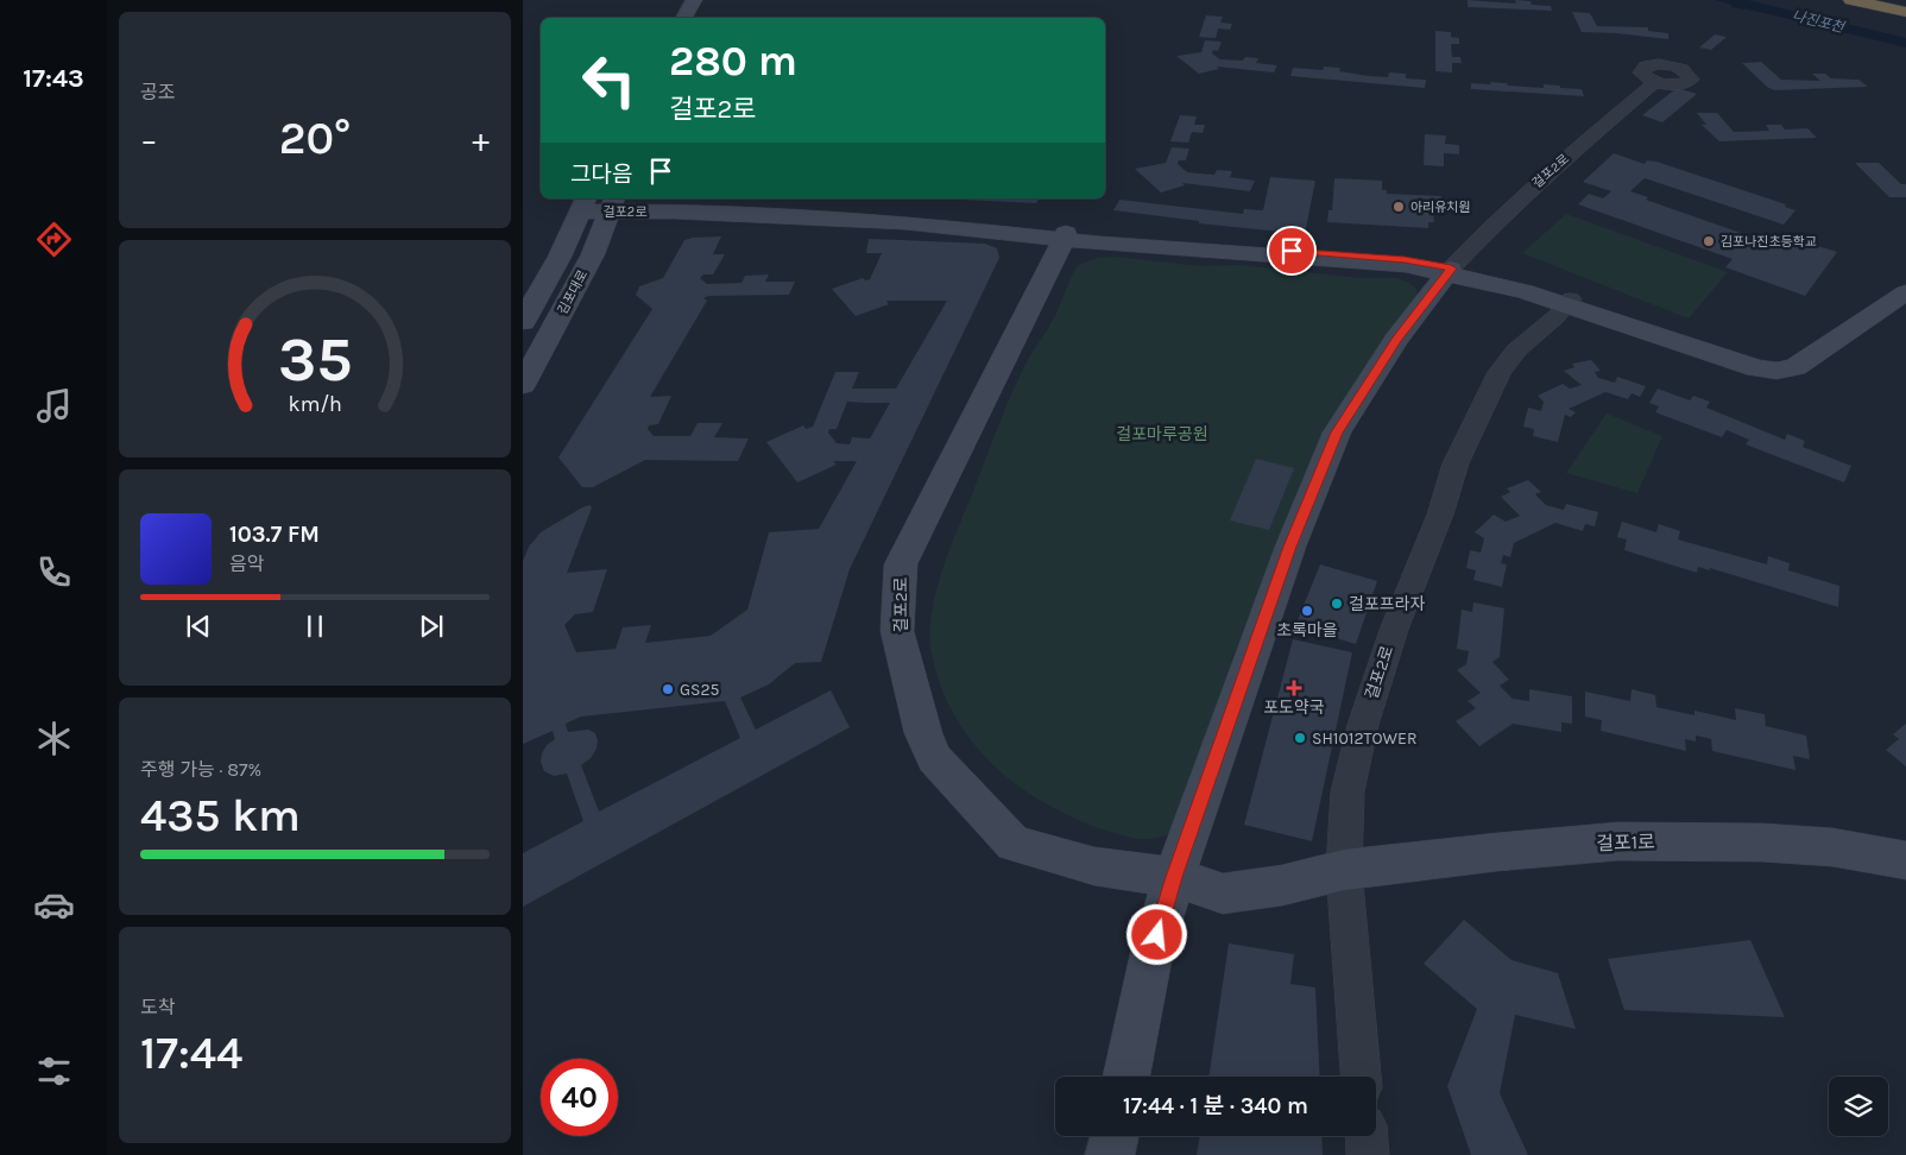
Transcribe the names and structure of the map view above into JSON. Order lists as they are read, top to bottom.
{
  "streets": {
    "street": ["걸포2로", "김포대로", "걸포1로"]
  },
  "crossings": [
    ["걸포2로", "김포대로"],
    ["걸포2로", "걸포1로"]
  ],
  "water": ["나진포천"],
  "parks": ["걸포마루공원"],
  "places": {
    "other": [
      "아리유치원",
      "김포나진초등학교",
      "걸포프라자",
      "초록마을",
      "GS25",
      "SH1012TOWER"
    ],
    "health": ["포도약국"]
  },
  "page": {
    "tabs": "17:43",
    "tile": [
      "공조",
      ["주행 가능 · 87%", "435 km"],
      ["도착", "17:44"]
    ],
    "turn": ["280 m", "걸포2로"],
    "heat": ["−", "20°", "+"],
    "then": "그다음",
    "song": ["103.7 FM", "음악"],
    "limit": "40",
    "trip": "17:44 · 1 분 · 340 m",
    "gauge": ["35", "km/h"]
  }
}
